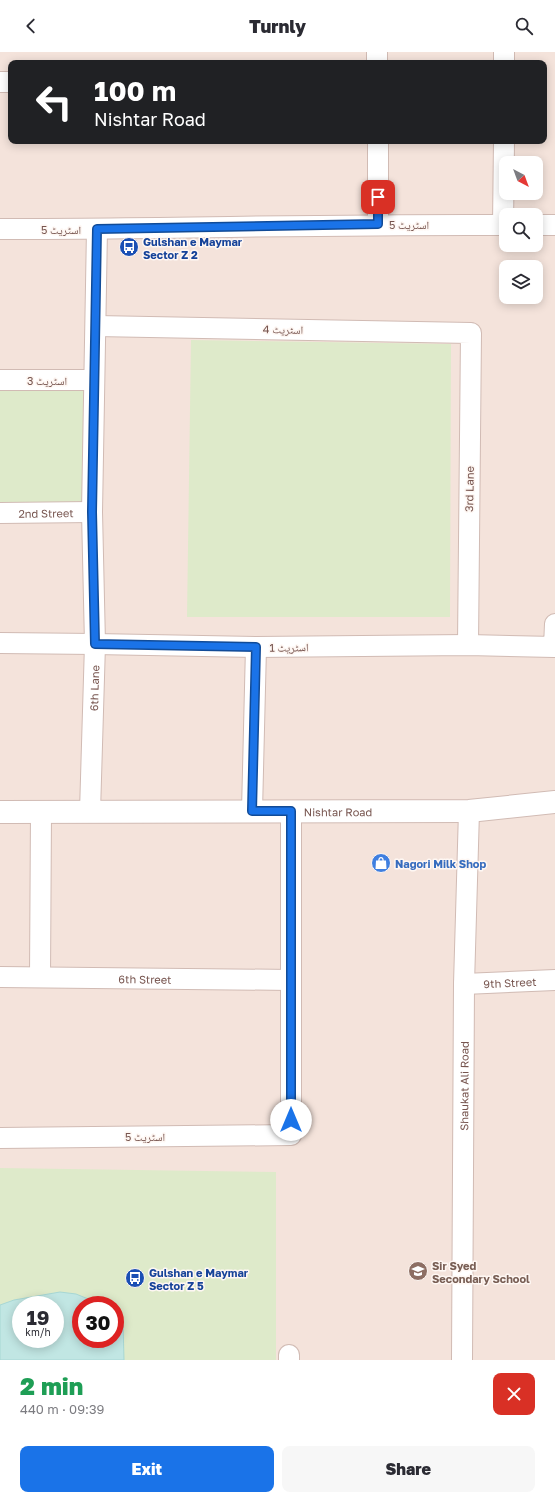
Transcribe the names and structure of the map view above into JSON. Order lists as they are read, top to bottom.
{
  "streets": {
    "street": [
      "اسٹریٹ 5",
      "اسٹریٹ 4",
      "اسٹریٹ 3",
      "3rd Lane",
      "2nd Street",
      "اسٹریٹ 1",
      "6th Lane",
      "Nishtar Road",
      "6th Street",
      "9th Street",
      "Shaukat Ali Road"
    ]
  },
  "crossings": [
    ["اسٹریٹ 5", "6th Lane"],
    ["اسٹریٹ 5", "6th Street"],
    ["اسٹریٹ 4", "3rd Lane"],
    ["اسٹریٹ 4", "6th Lane"],
    ["اسٹریٹ 3", "6th Lane"],
    ["3rd Lane", "اسٹریٹ 1"],
    ["2nd Street", "6th Lane"],
    ["اسٹریٹ 1", "6th Lane"],
    ["6th Lane", "Nishtar Road"],
    ["Nishtar Road", "Shaukat Ali Road"],
    ["9th Street", "Shaukat Ali Road"]
  ],
  "places": {
    "bus stop": ["Gulshan e Maymar Sector Z 2", "Gulshan e Maymar Sector Z 5"],
    "shop": ["Nagori Milk Shop"],
    "school or university": ["Sir Syed Secondary School"]
  },
  "north": "bottom right",
  "page": {
    "header": "Turnly",
    "turn": ["100 m", "Nishtar Road"],
    "speed": "19 km/h",
    "limit": "30",
    "heading": ["2 min", "440 m · 09:39"],
    "buttons": ["Exit", "Share"]
  }
}
